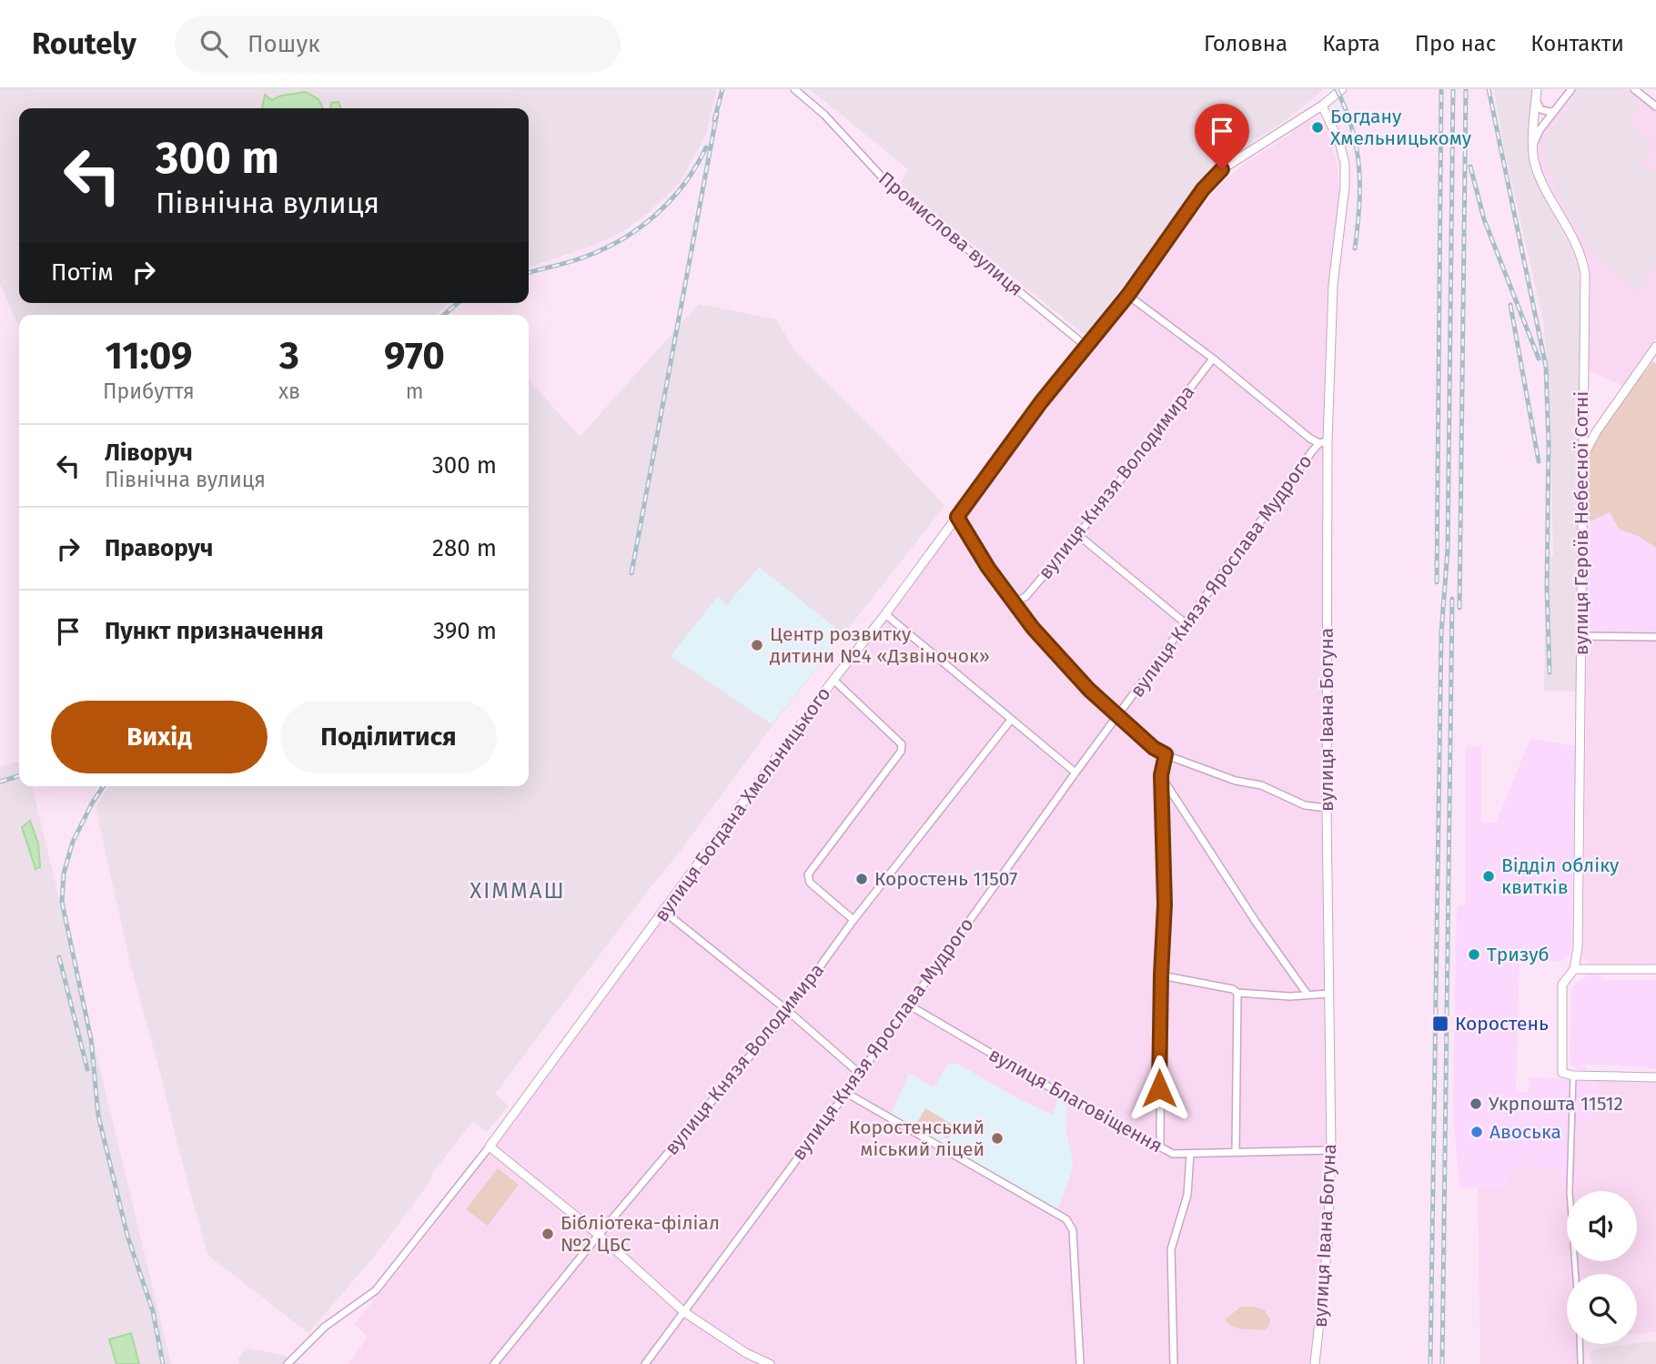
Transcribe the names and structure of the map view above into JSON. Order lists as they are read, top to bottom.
{
  "streets": {
    "street": [
      "Промислова вулиця",
      "вулиця Князя Володимира",
      "вулиця Героїв Небесної Сотні",
      "вулиця Князя Ярослава Мудрого",
      "вулиця Івана Богуна",
      "вулиця Богдана Хмельницького",
      "вулиця Благовіщення"
    ]
  },
  "crossings": [
    ["Промислова вулиця", "вулиця Богдана Хмельницького"],
    ["вулиця Князя Ярослава Мудрого", "вулиця Івана Богуна"],
    ["вулиця Князя Ярослава Мудрого", "вулиця Благовіщення"],
    ["вулиця Івана Богуна", "вулиця Богдана Хмельницького"],
    ["вулиця Івана Богуна", "вулиця Благовіщення"]
  ],
  "districts": ["ХІММАШ"],
  "places": {
    "other": [
      "Богдану Хмельницькому",
      "Центр розвитку дитини №4 «Дзвіночок»",
      "Відділ обліку квитків",
      "Коростень 11507",
      "Тризуб",
      "Укрпошта 11512",
      "Авоська",
      "Коростенський міський ліцей",
      "Бібліотека-філіал №2 ЦБС"
    ],
    "transit": ["Коростень"]
  },
  "page": {
    "header": "Routely",
    "search": "Пошук",
    "nav": [
      "Головна",
      "Карта",
      "Про нас",
      "Контакти"
    ],
    "turn": ["300 m", "Північна вулиця"],
    "then": "Потім",
    "eta": [
      "11:09",
      "Прибуття",
      "3",
      "хв",
      "970",
      "m"
    ],
    "list": [
      {
        "name": "Ліворуч",
        "note": "Північна вулиця",
        "value": "300 m"
      },
      {
        "name": "Праворуч",
        "value": "280 m"
      },
      {
        "name": "Пункт призначення",
        "value": "390 m"
      }
    ],
    "buttons": ["Вихід", "Поділитися"]
  }
}
